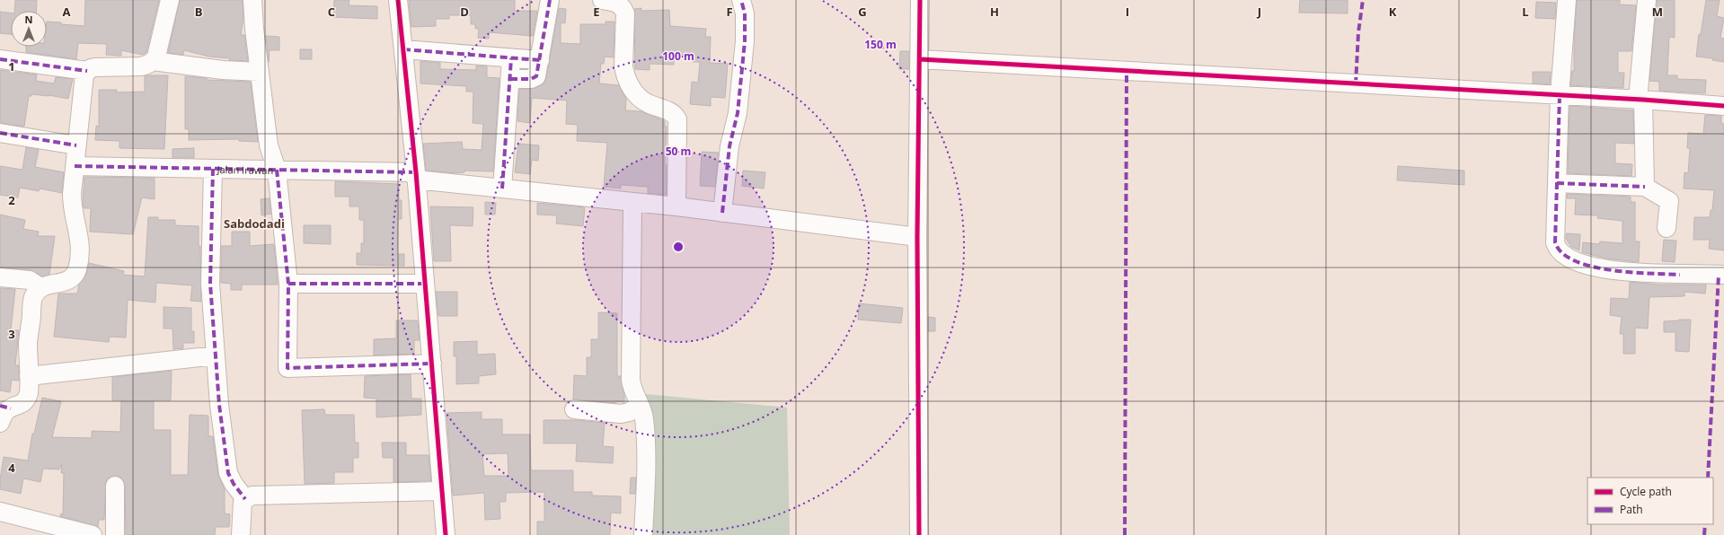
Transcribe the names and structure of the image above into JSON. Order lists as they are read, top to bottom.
{
  "streets": {
    "street": ["Jalan Irawan"]
  },
  "districts": ["Sabdodadi"],
  "legend": ["Cycle path", "Path"],
  "north": "top",
  "grid": {
    "columns": [
      "A",
      "B",
      "C",
      "D",
      "E",
      "F",
      "G",
      "H",
      "I",
      "J",
      "K",
      "L",
      "M"
    ],
    "rows": [
      "1",
      "2",
      "3",
      "4"
    ]
  },
  "rings": ["150 m", "100 m", "50 m"]
}
